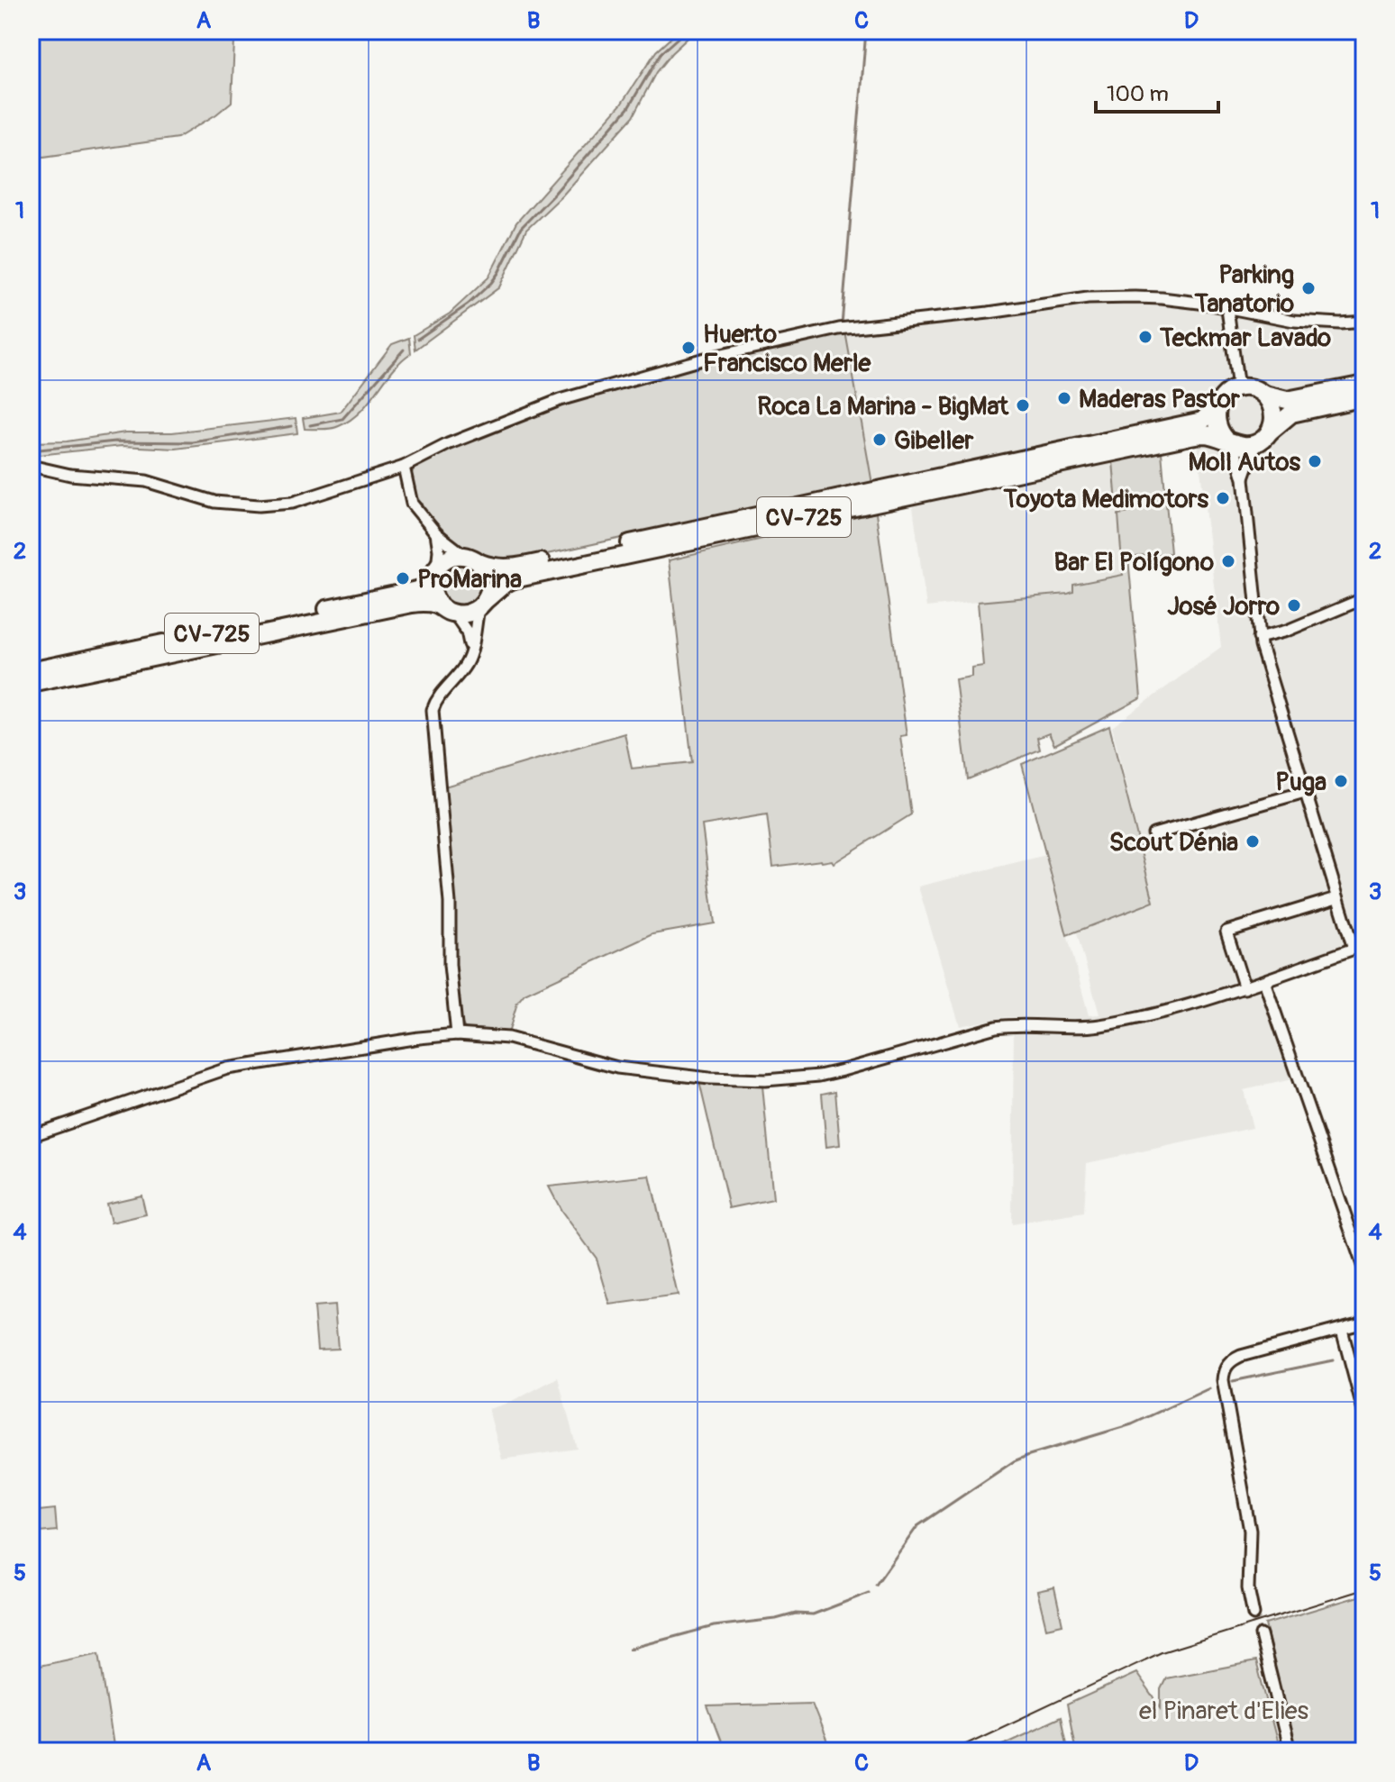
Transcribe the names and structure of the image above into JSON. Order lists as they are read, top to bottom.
{
  "streets": {
    "main road": ["CV-725"]
  },
  "parks": ["el Pinaret d'Elies"],
  "places": [
    "Parking Tanatorio",
    "Teckmar Lavado",
    "Huerto Francisco Merle",
    "Maderas Pastor",
    "Roca La Marina - BigMat",
    "Gibeller",
    "Moll Autos",
    "Toyota Medimotors",
    "Bar El Polígono",
    "ProMarina",
    "José Jorro",
    "Puga",
    "Scout Dénia"
  ],
  "scale_bar": "100 m",
  "grid": {
    "columns": [
      "A",
      "B",
      "C",
      "D"
    ],
    "rows": [
      "1",
      "2",
      "3",
      "4",
      "5"
    ]
  }
}
